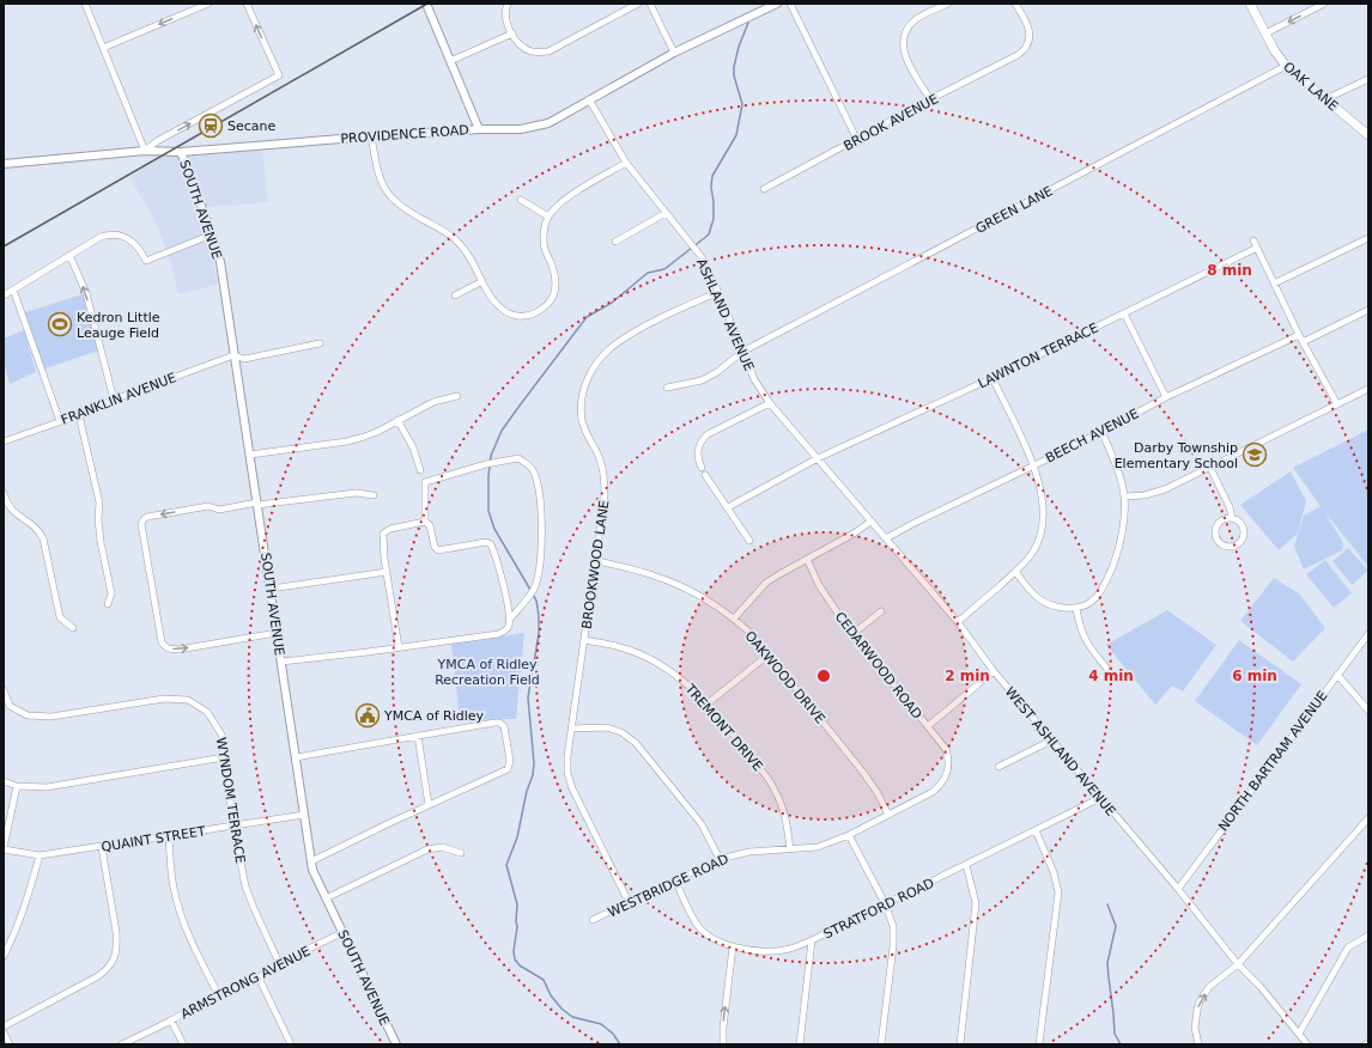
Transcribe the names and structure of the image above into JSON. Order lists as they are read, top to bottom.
{
  "streets": {
    "main road": ["OAK LANE"],
    "street": [
      "BROOK AVENUE",
      "PROVIDENCE ROAD",
      "SOUTH AVENUE",
      "GREEN LANE",
      "ASHLAND AVENUE",
      "LAWNTON TERRACE",
      "FRANKLIN AVENUE",
      "BEECH AVENUE",
      "BROOKWOOD LANE",
      "CEDARWOOD ROAD",
      "OAKWOOD DRIVE",
      "TREMONT DRIVE",
      "WEST ASHLAND AVENUE",
      "NORTH BARTRAM AVENUE",
      "WYNDOM TERRACE",
      "QUAINT STREET",
      "WESTBRIDGE ROAD",
      "STRATFORD ROAD",
      "ARMSTRONG AVENUE"
    ]
  },
  "crossings": [
    ["OAK LANE", "GREEN LANE"],
    ["PROVIDENCE ROAD", "SOUTH AVENUE"],
    ["PROVIDENCE ROAD", "ASHLAND AVENUE"],
    ["SOUTH AVENUE", "FRANKLIN AVENUE"],
    ["SOUTH AVENUE", "QUAINT STREET"],
    ["SOUTH AVENUE", "ARMSTRONG AVENUE"],
    ["GREEN LANE", "ASHLAND AVENUE"],
    ["ASHLAND AVENUE", "BROOKWOOD LANE"],
    ["ASHLAND AVENUE", "WEST ASHLAND AVENUE"],
    ["LAWNTON TERRACE", "WEST ASHLAND AVENUE"],
    ["BEECH AVENUE", "WEST ASHLAND AVENUE"],
    ["BROOKWOOD LANE", "OAKWOOD DRIVE"],
    ["BROOKWOOD LANE", "TREMONT DRIVE"],
    ["BROOKWOOD LANE", "WESTBRIDGE ROAD"],
    ["CEDARWOOD ROAD", "WESTBRIDGE ROAD"],
    ["OAKWOOD DRIVE", "WESTBRIDGE ROAD"],
    ["TREMONT DRIVE", "WESTBRIDGE ROAD"],
    ["WEST ASHLAND AVENUE", "NORTH BARTRAM AVENUE"],
    ["WEST ASHLAND AVENUE", "STRATFORD ROAD"],
    ["WYNDOM TERRACE", "QUAINT STREET"],
    ["WYNDOM TERRACE", "ARMSTRONG AVENUE"],
    ["WESTBRIDGE ROAD", "STRATFORD ROAD"]
  ],
  "parks": ["YMCA of Ridley Recreation Field"],
  "places": {
    "station": ["Secane"],
    "sports": ["Kedron Little Leauge Field"],
    "school or university": ["Darby Township Elementary School"],
    "public building": ["YMCA of Ridley"]
  },
  "rings": [
    "8 min",
    "2 min",
    "4 min",
    "6 min"
  ]
}
